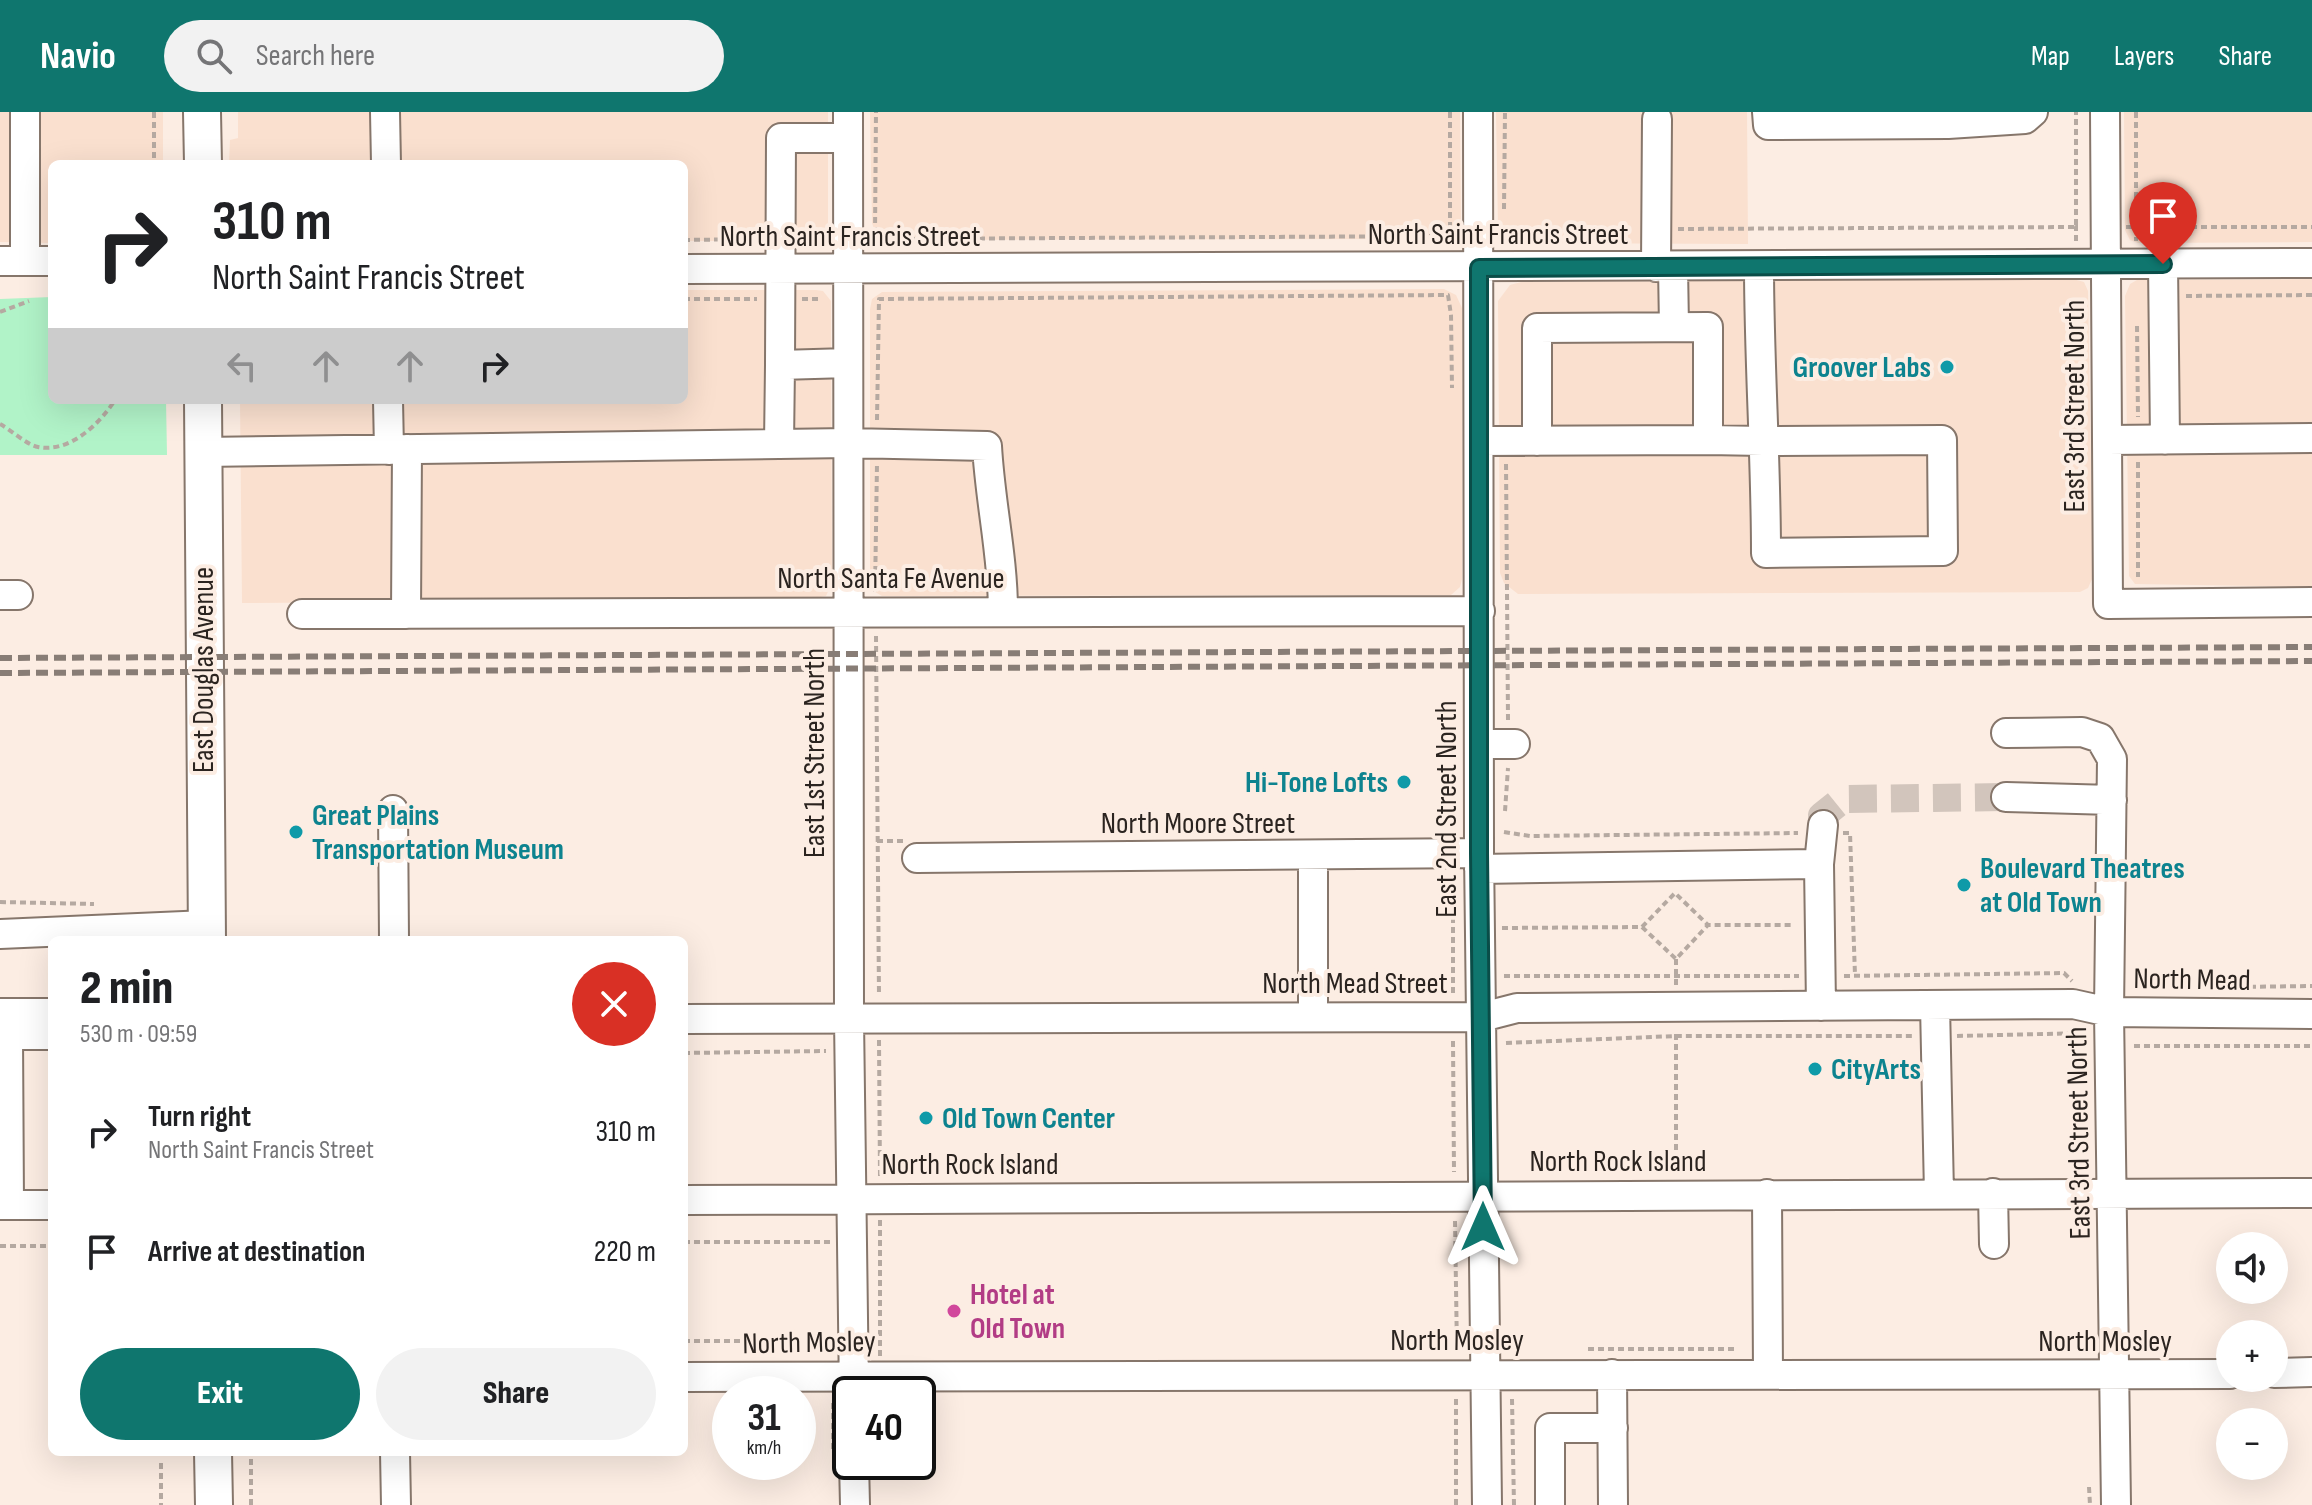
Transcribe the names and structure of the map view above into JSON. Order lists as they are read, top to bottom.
{
  "streets": {
    "main road": ["East Douglas Avenue"],
    "street": [
      "North Saint Francis Street",
      "East 3rd Street North",
      "North Santa Fe Avenue",
      "East 1st Street North",
      "East 2nd Street North",
      "North Moore Street",
      "North Mead",
      "North Mead Street",
      "North Rock Island",
      "North Mosley"
    ]
  },
  "crossings": [
    ["North Saint Francis Street", "East 3rd Street North"],
    ["North Saint Francis Street", "East 1st Street North"],
    ["North Saint Francis Street", "East 2nd Street North"],
    ["East 3rd Street North", "North Mead"],
    ["East 3rd Street North", "North Mead Street"],
    ["East 3rd Street North", "North Rock Island"],
    ["East 3rd Street North", "North Mosley"],
    ["North Santa Fe Avenue", "East 1st Street North"],
    ["North Santa Fe Avenue", "East 2nd Street North"],
    ["East 1st Street North", "North Mead Street"],
    ["East 1st Street North", "North Rock Island"],
    ["East 2nd Street North", "North Moore Street"],
    ["East 2nd Street North", "North Mead Street"],
    ["East 2nd Street North", "North Rock Island"],
    ["East 2nd Street North", "North Mosley"],
    ["North Mead", "North Mead Street"]
  ],
  "places": [
    "Groover Labs",
    "Hi-Tone Lofts",
    "Great Plains Transportation Museum",
    "Boulevard Theatres at Old Town",
    "CityArts",
    "Old Town Center",
    "Hotel at Old Town"
  ],
  "page": {
    "header": "Navio",
    "search": "Search here",
    "nav": ["Map", "Layers", "Share"],
    "turn": ["310 m", "North Saint Francis Street"],
    "heading": ["2 min", "530 m · 09:59"],
    "list": [
      {
        "name": "Turn right",
        "note": "North Saint Francis Street",
        "value": "310 m"
      },
      {
        "name": "Arrive at destination",
        "value": "220 m"
      }
    ],
    "map_buttons": ["+", "−"],
    "buttons": ["Exit", "Share"],
    "speed": "31 km/h",
    "limit": "40"
  }
}
